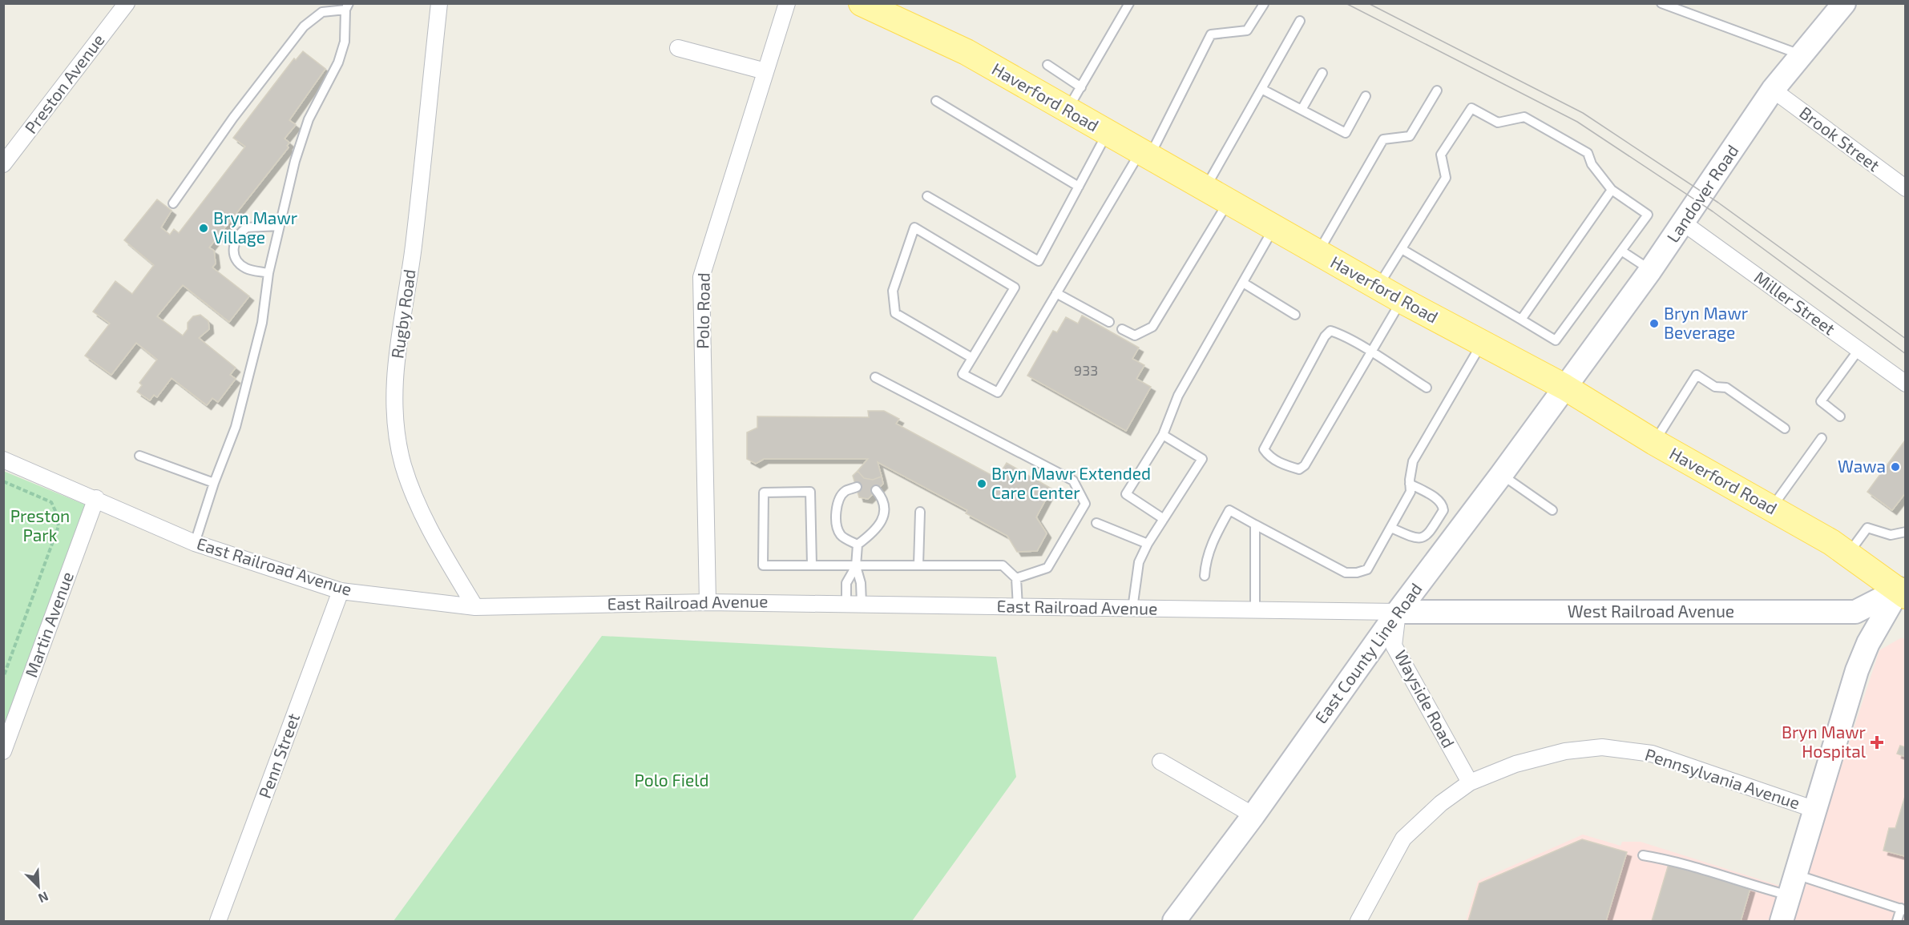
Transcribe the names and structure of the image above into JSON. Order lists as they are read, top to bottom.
{
  "streets": {
    "main road": ["Haverford Road"],
    "street": [
      "Preston Avenue",
      "Brook Street",
      "Landover Road",
      "Miller Street",
      "Polo Road",
      "Rugby Road",
      "East Railroad Avenue",
      "West Railroad Avenue",
      "Martin Avenue",
      "East County Line Road",
      "Wayside Road",
      "Penn Street",
      "Pennsylvania Avenue"
    ]
  },
  "crossings": [
    ["Haverford Road", "Landover Road"],
    ["Haverford Road", "West Railroad Avenue"],
    ["Haverford Road", "East County Line Road"],
    ["Brook Street", "Landover Road"],
    ["Landover Road", "Miller Street"],
    ["Landover Road", "East County Line Road"],
    ["Polo Road", "East Railroad Avenue"],
    ["Rugby Road", "East Railroad Avenue"],
    ["East Railroad Avenue", "West Railroad Avenue"],
    ["East Railroad Avenue", "Martin Avenue"],
    ["East Railroad Avenue", "East County Line Road"],
    ["East Railroad Avenue", "Wayside Road"],
    ["East Railroad Avenue", "Penn Street"],
    ["West Railroad Avenue", "East County Line Road"],
    ["West Railroad Avenue", "Wayside Road"],
    ["East County Line Road", "Wayside Road"],
    ["Wayside Road", "Pennsylvania Avenue"]
  ],
  "parks": ["Preston Park", "Polo Field"],
  "places": {
    "other": [
      "Bryn Mawr Village",
      "Bryn Mawr Beverage",
      "Wawa",
      "Bryn Mawr Extended Care Center"
    ],
    "health": ["Bryn Mawr Hospital"]
  },
  "house_numbers": ["933"],
  "north": "bottom right"
}
